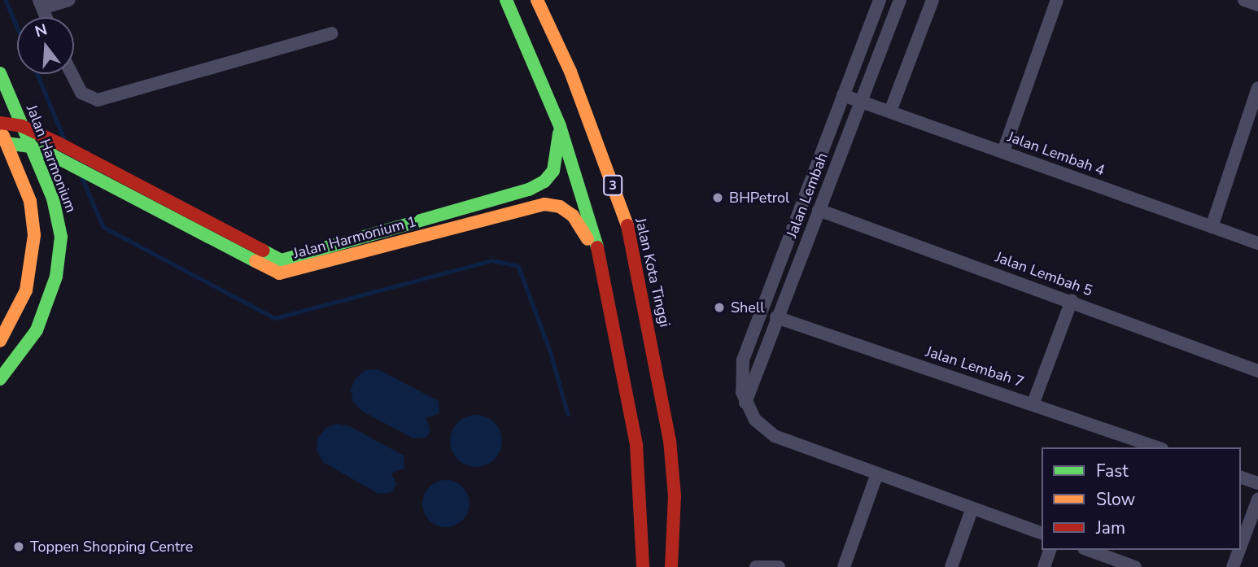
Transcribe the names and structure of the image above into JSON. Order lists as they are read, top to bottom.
{
  "streets": {
    "main road": [
      "Jalan Harmonium",
      "3",
      "Jalan Harmonium 1",
      "Jalan Kota Tinggi"
    ],
    "street": [
      "Jalan Lembah 4",
      "Jalan Lembah",
      "Jalan Lembah 5",
      "Jalan Lembah 7"
    ]
  },
  "crossings": [
    ["Jalan Lembah 4", "Jalan Lembah"],
    ["Jalan Harmonium", "Jalan Harmonium 1"],
    ["3", "Jalan Harmonium 1"],
    ["Jalan Lembah", "Jalan Lembah 5"],
    ["Jalan Lembah", "Jalan Lembah 7"]
  ],
  "places": ["BHPetrol", "Shell", "Toppen Shopping Centre"],
  "legend": ["Fast", "Slow", "Jam"],
  "north": "top"
}
